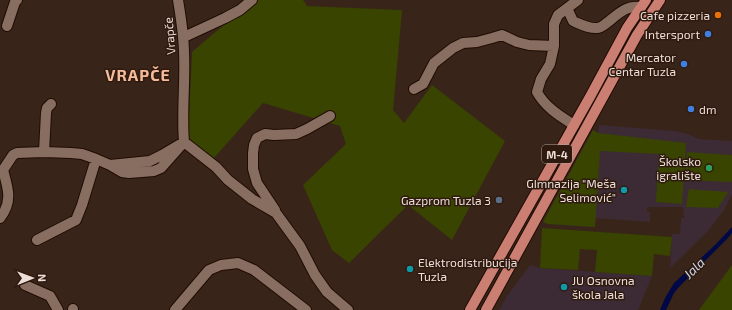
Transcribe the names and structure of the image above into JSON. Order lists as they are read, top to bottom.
{
  "streets": {
    "main road": ["M-4"],
    "street": ["Vrapče"]
  },
  "districts": ["VRAPČE"],
  "water": ["Jala"],
  "places": [
    "Cafe pizzeria",
    "Intersport",
    "Mercator Centar Tuzla",
    "dm",
    "Školsko igralište",
    "GImnazija \"Meša Selimović\"",
    "Gazprom Tuzla 3",
    "Elektrodistribucija Tuzla",
    "JU Osnovna škola Jala"
  ],
  "north": "right"
}
